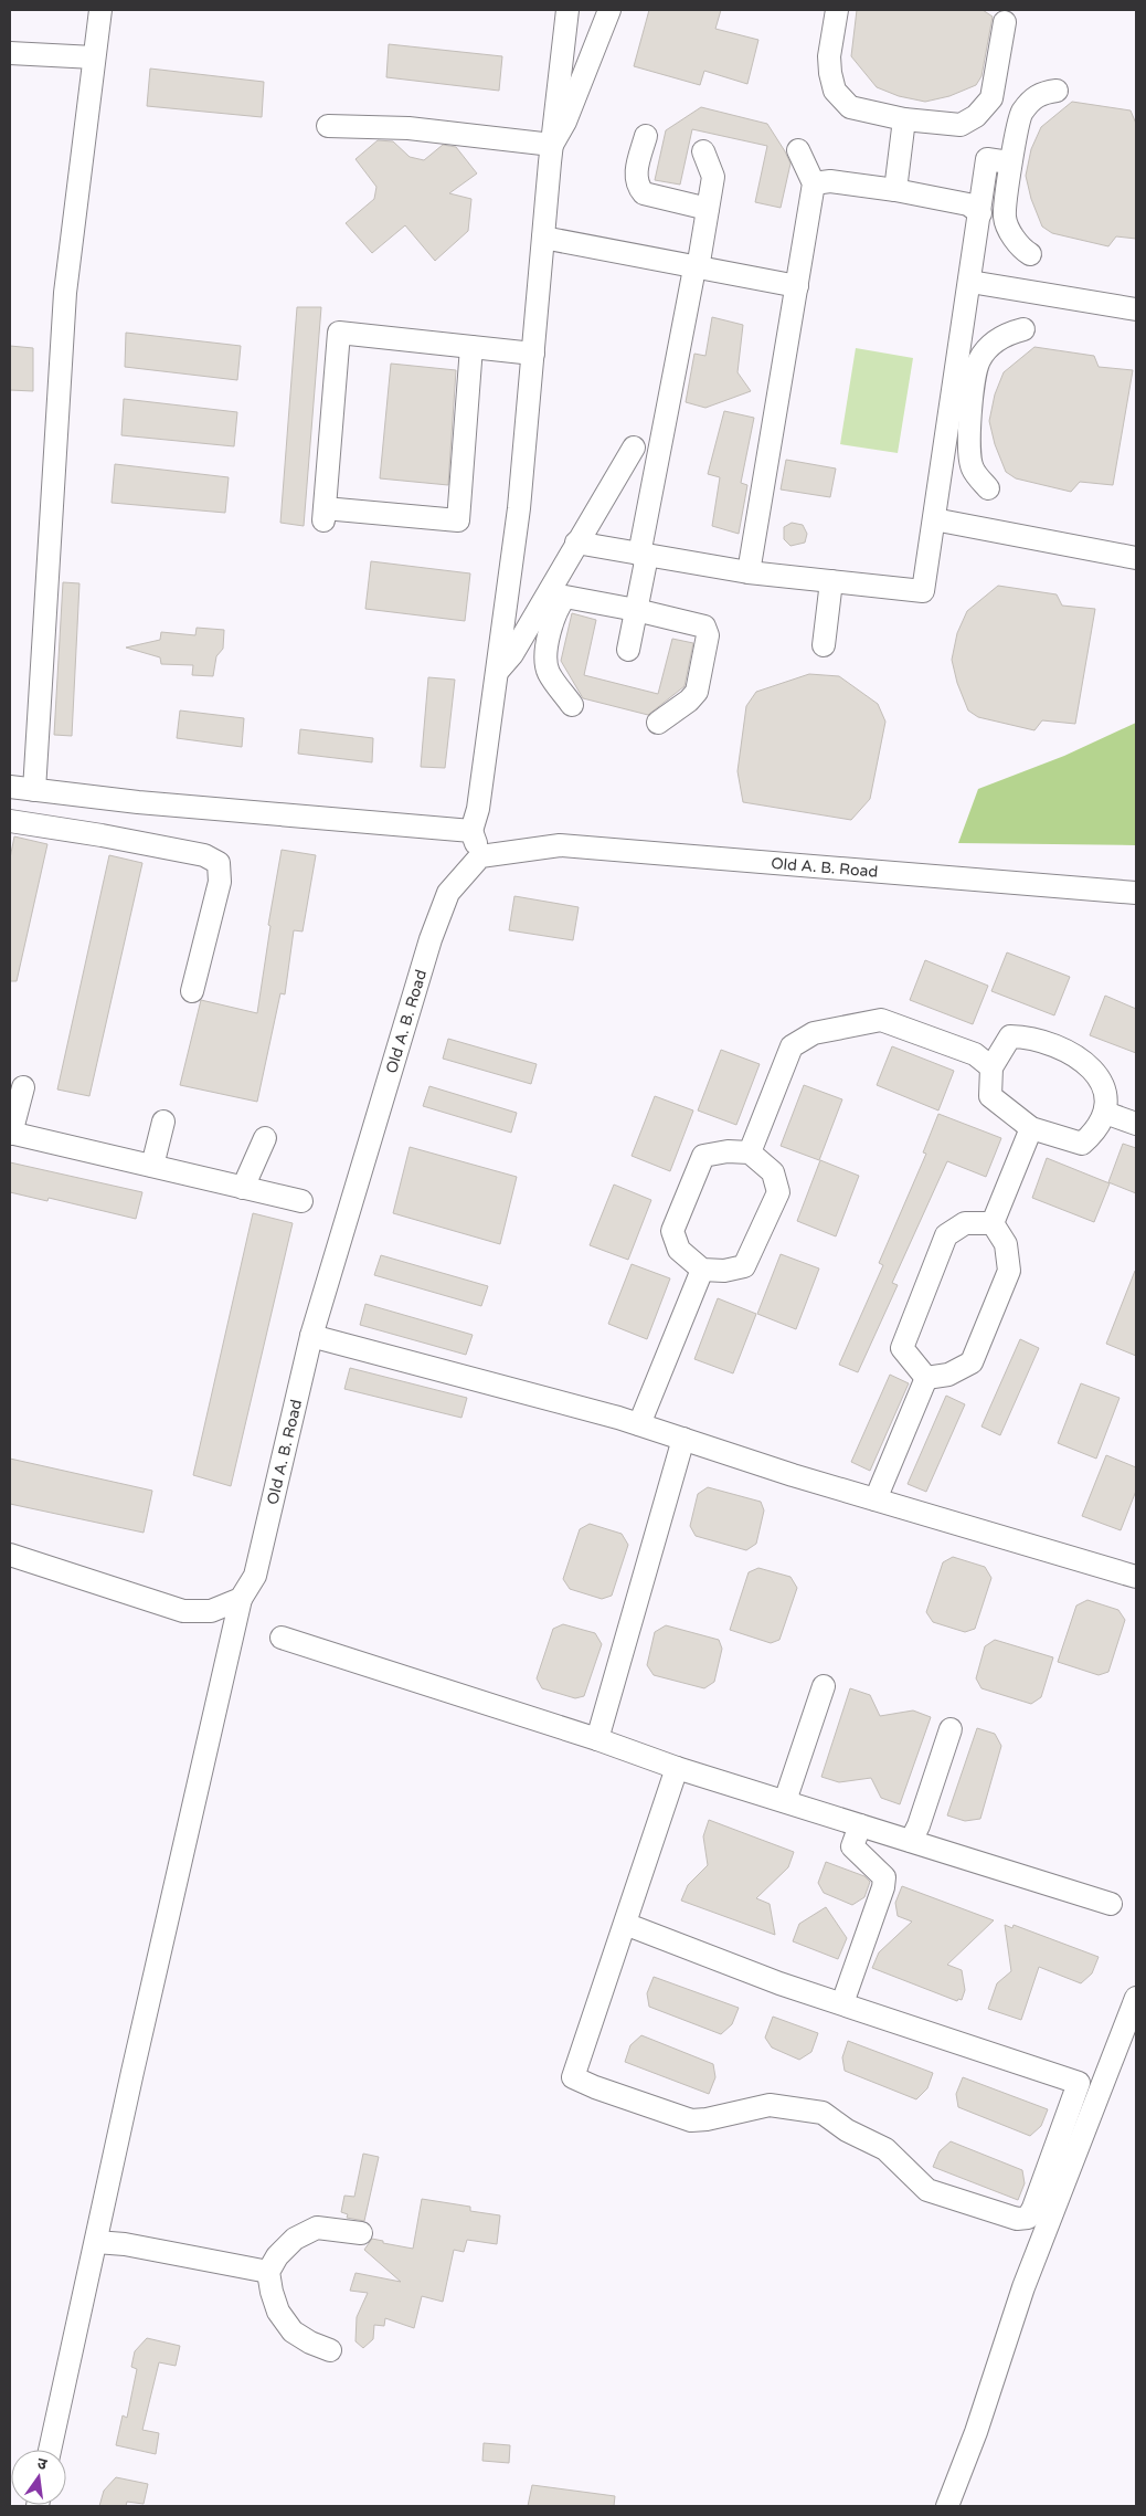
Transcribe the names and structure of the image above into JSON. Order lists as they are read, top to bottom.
{
  "streets": {
    "street": ["Old A. B. Road"]
  },
  "north": "top"
}
